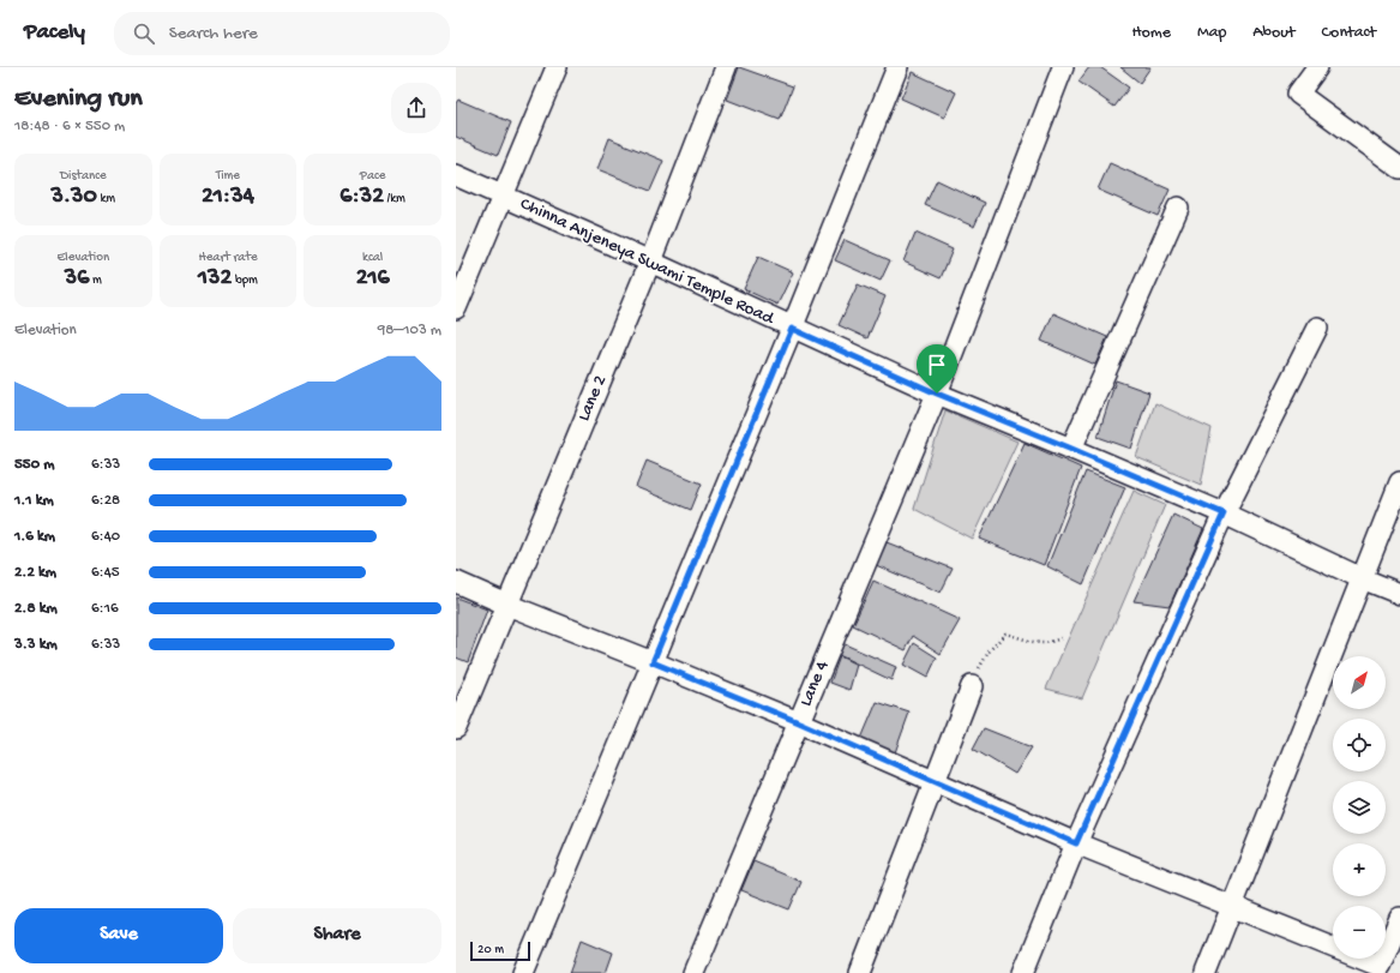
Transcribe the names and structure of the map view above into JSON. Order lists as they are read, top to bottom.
{
  "streets": {
    "street": ["Chinna Anjeneya Swami Temple Road", "Lane 2", "Lane 4"]
  },
  "crossings": [
    ["Chinna Anjeneya Swami Temple Road", "Lane 2"],
    ["Chinna Anjeneya Swami Temple Road", "Lane 4"]
  ],
  "scale_bar": "20 m",
  "north": "top right",
  "page": {
    "header": "Pacely",
    "search": "Search here",
    "nav": [
      "Home",
      "Map",
      "About",
      "Contact"
    ],
    "heading": ["Evening run", "18:48 · 6 × 550 m"],
    "stats": [
      ["Distance", "3.30 km"],
      ["Time", "21:34"],
      ["Pace", "6:32 /km"],
      ["Elevation", "36 m"],
      ["Heart rate", "132 bpm"],
      ["kcal", "216"]
    ],
    "chart": ["Elevation", "98–103 m"],
    "list": [
      {
        "name": "550 m",
        "note": "6:33"
      },
      {
        "name": "1.1 km",
        "note": "6:28"
      },
      {
        "name": "1.6 km",
        "note": "6:40"
      },
      {
        "name": "2.2 km",
        "note": "6:45"
      },
      {
        "name": "2.8 km",
        "note": "6:16"
      },
      {
        "name": "3.3 km",
        "note": "6:33"
      }
    ],
    "map_buttons": ["+", "−"],
    "buttons": ["Save", "Share"],
    "scale": "20 m"
  }
}
